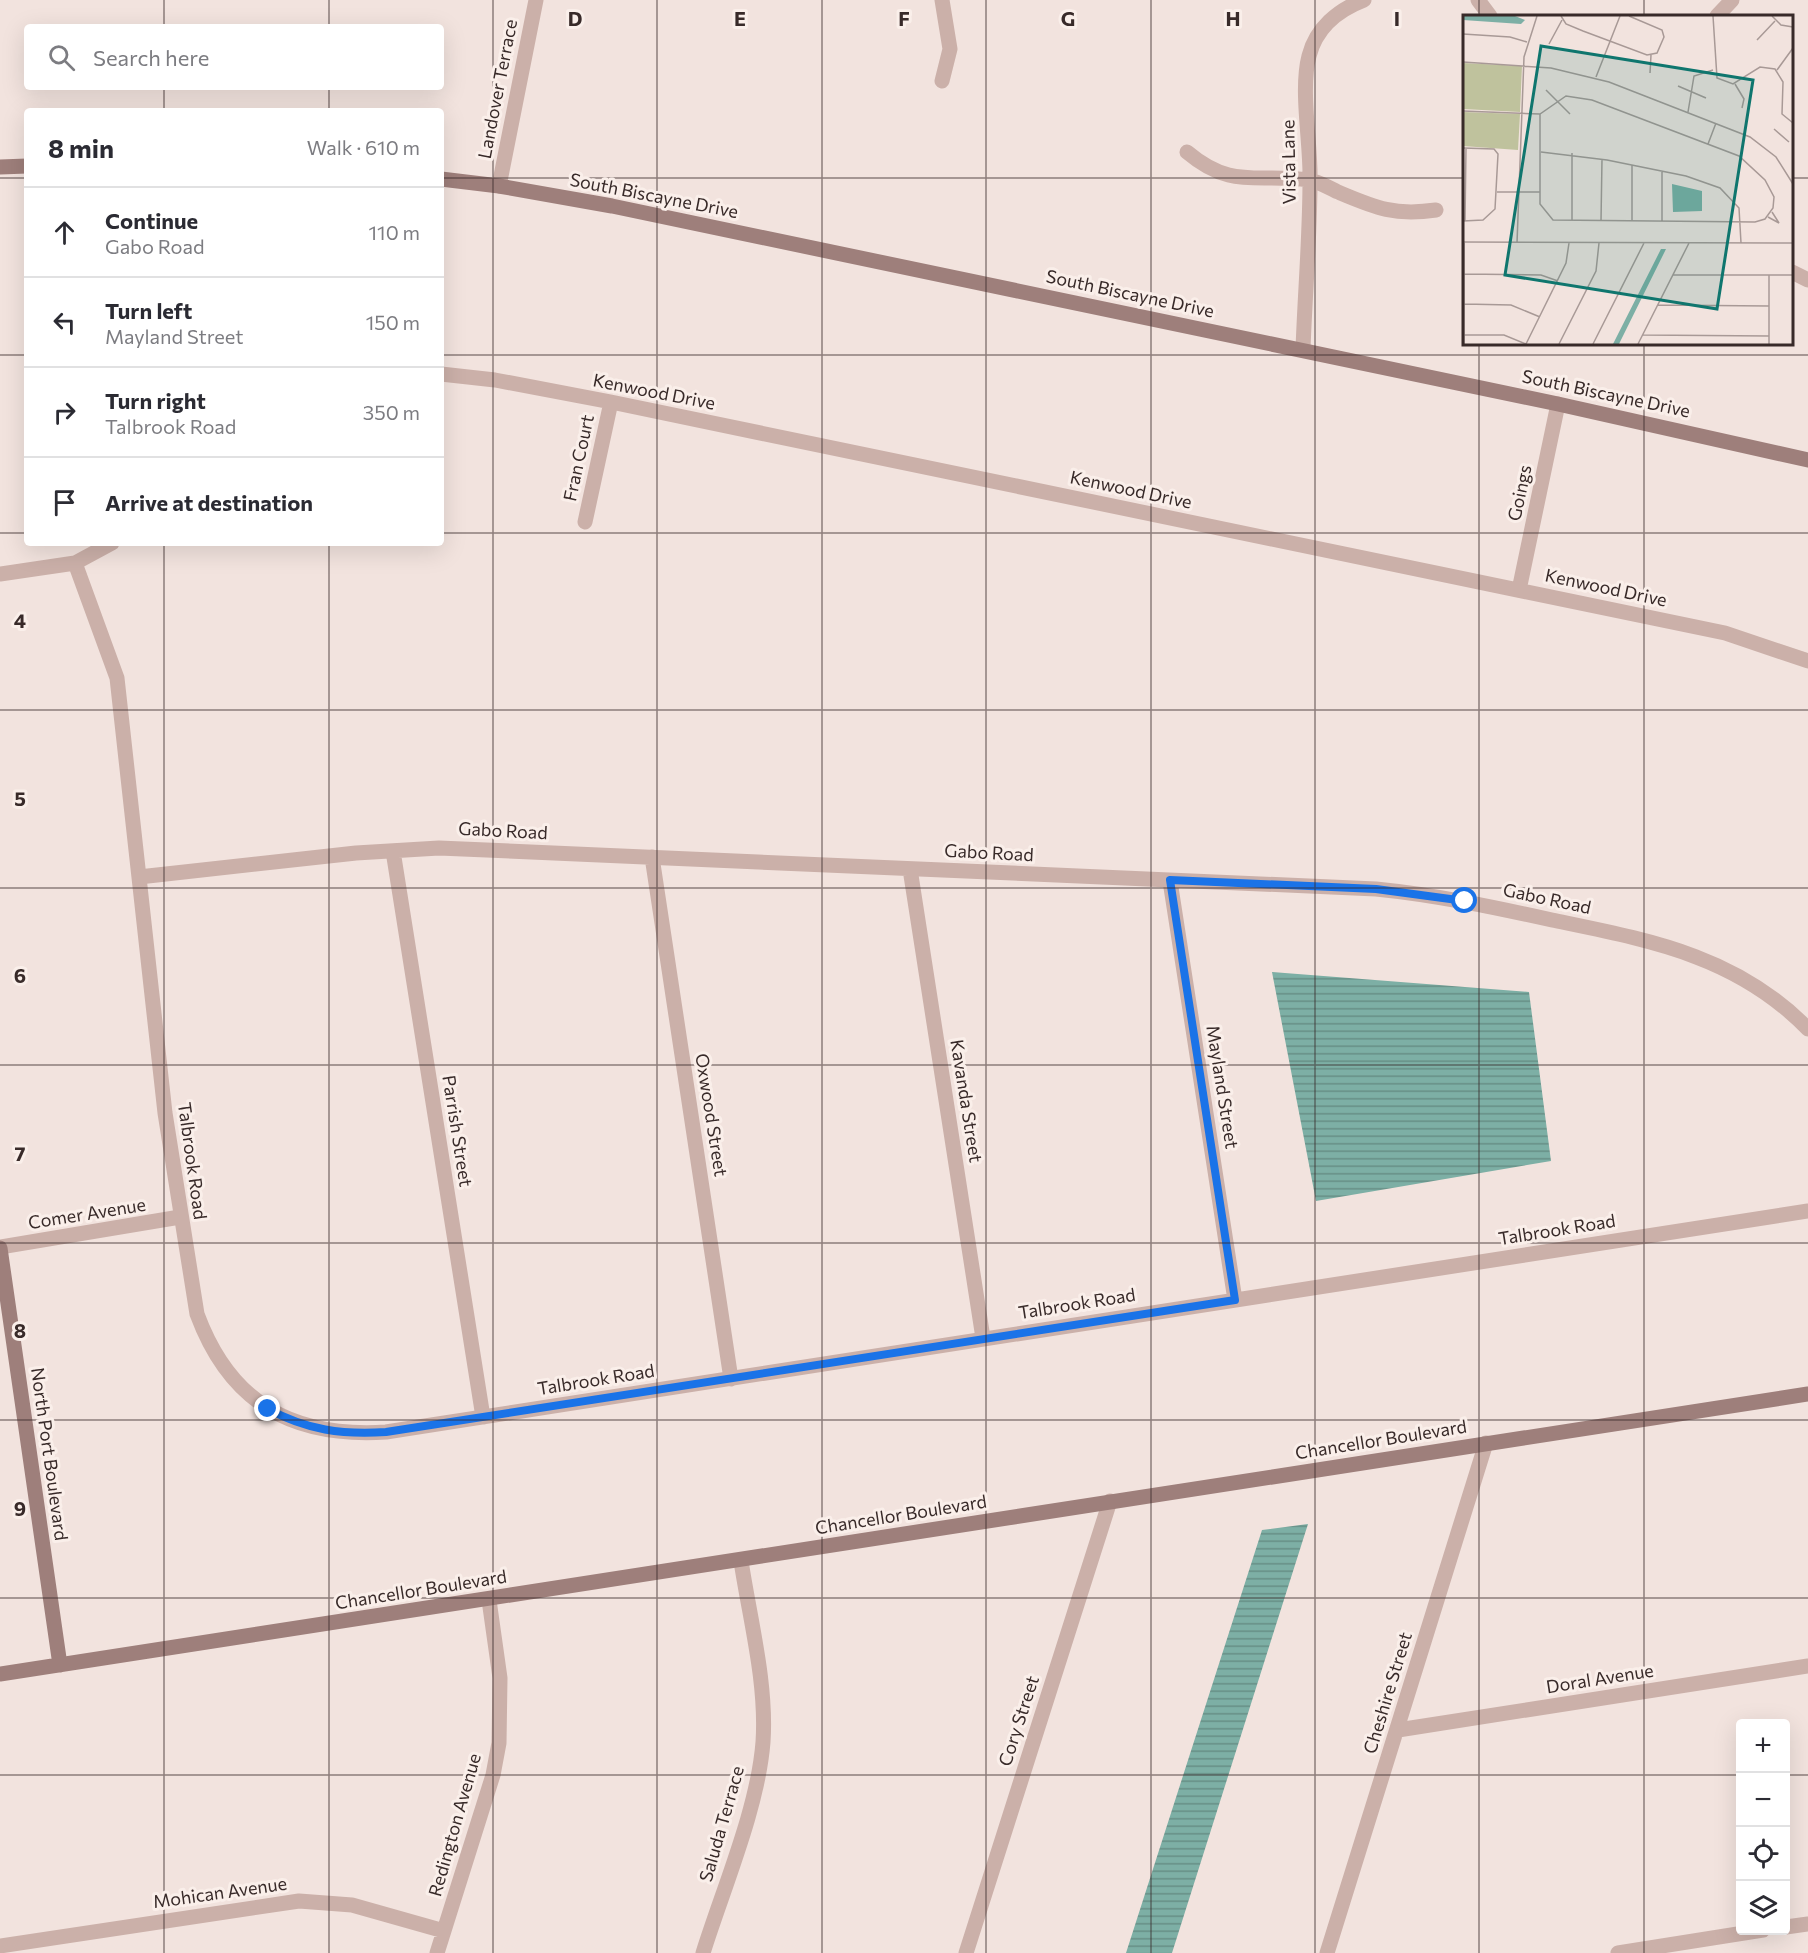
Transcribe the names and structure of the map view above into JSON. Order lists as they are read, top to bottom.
{
  "streets": {
    "street": [
      "Landover Terrace",
      "Vista Lane",
      "South Biscayne Drive",
      "Kenwood Drive",
      "Fran Court",
      "Goings",
      "Gabo Road",
      "Mayland Street",
      "Kavanda Street",
      "Oxwood Street",
      "Parrish Street",
      "Talbrook Road",
      "Comer Avenue",
      "Chancellor Boulevard",
      "North Port Boulevard",
      "Doral Avenue",
      "Cheshire Street",
      "Cory Street",
      "Saluda Terrace",
      "Redington Avenue",
      "Mohican Avenue"
    ]
  },
  "crossings": [
    ["Landover Terrace", "South Biscayne Drive"],
    ["Vista Lane", "South Biscayne Drive"],
    ["South Biscayne Drive", "Goings"],
    ["Kenwood Drive", "Fran Court"],
    ["Kenwood Drive", "Goings"],
    ["Gabo Road", "Mayland Street"],
    ["Gabo Road", "Kavanda Street"],
    ["Gabo Road", "Oxwood Street"],
    ["Gabo Road", "Parrish Street"],
    ["Gabo Road", "Talbrook Road"],
    ["Mayland Street", "Talbrook Road"],
    ["Kavanda Street", "Talbrook Road"],
    ["Oxwood Street", "Talbrook Road"],
    ["Parrish Street", "Talbrook Road"],
    ["Talbrook Road", "Comer Avenue"],
    ["Comer Avenue", "North Port Boulevard"],
    ["Chancellor Boulevard", "North Port Boulevard"],
    ["Chancellor Boulevard", "Cheshire Street"],
    ["Chancellor Boulevard", "Cory Street"],
    ["Chancellor Boulevard", "Saluda Terrace"],
    ["Chancellor Boulevard", "Redington Avenue"],
    ["Doral Avenue", "Cheshire Street"],
    ["Redington Avenue", "Mohican Avenue"]
  ],
  "page": {
    "search": "Search here",
    "heading": ["8 min", "Walk · 610 m"],
    "list": [
      ["Continue", "Gabo Road", "110 m"],
      ["Turn left", "Mayland Street", "150 m"],
      ["Turn right", "Talbrook Road", "350 m"],
      "Arrive at destination"
    ],
    "map_buttons": ["+", "−"]
  },
  "grid": {
    "columns": [
      "D",
      "E",
      "F",
      "G",
      "H",
      "I"
    ],
    "rows": [
      "4",
      "5",
      "6",
      "7",
      "8",
      "9"
    ]
  }
}
